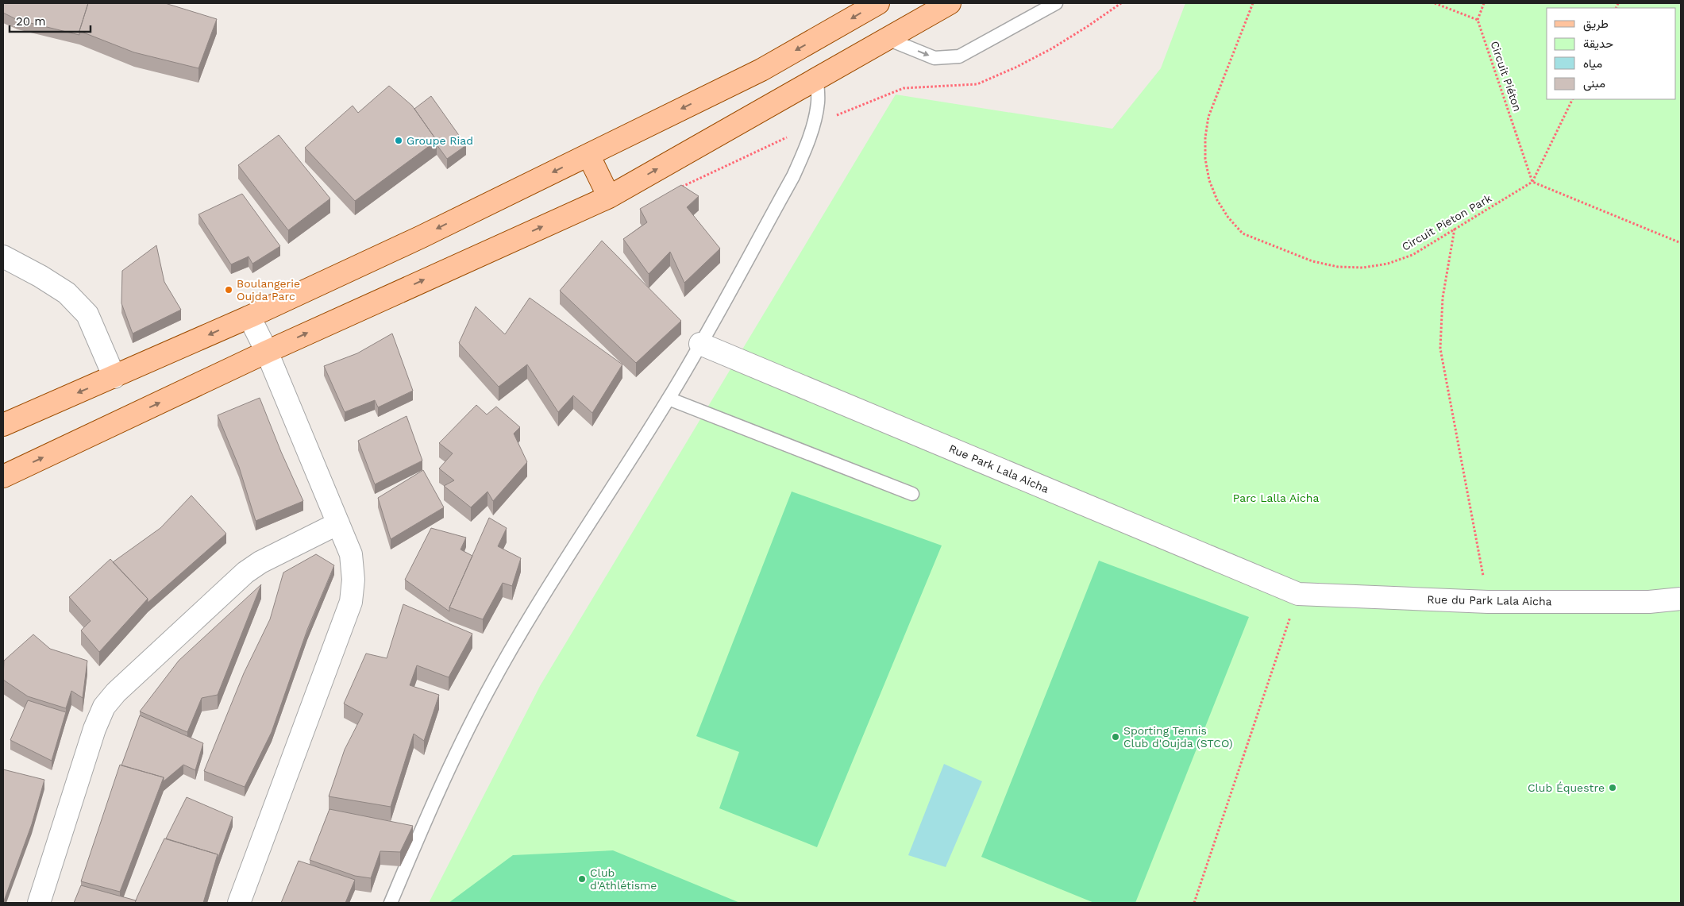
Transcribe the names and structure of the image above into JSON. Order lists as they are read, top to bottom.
{
  "streets": {
    "street": ["Rue Park Lala Aicha", "Rue du Park Lala Aicha"],
    "path": ["Circuit Piéton", "Circuit Pieton Park"]
  },
  "crossings": [
    ["Circuit Piéton", "Circuit Pieton Park"],
    ["Rue Park Lala Aicha", "Rue du Park Lala Aicha"]
  ],
  "parks": ["Parc Lalla Aicha"],
  "places": [
    "Groupe Riad",
    "Boulangerie Oujda Parc",
    "Sporting Tennis Club d'Oujda (STCO)",
    "Club Équestre",
    "Club d'Athlétisme"
  ],
  "legend": [
    "طريق",
    "حديقة",
    "مياه",
    "مبنى"
  ],
  "scale_bar": "20 m"
}
